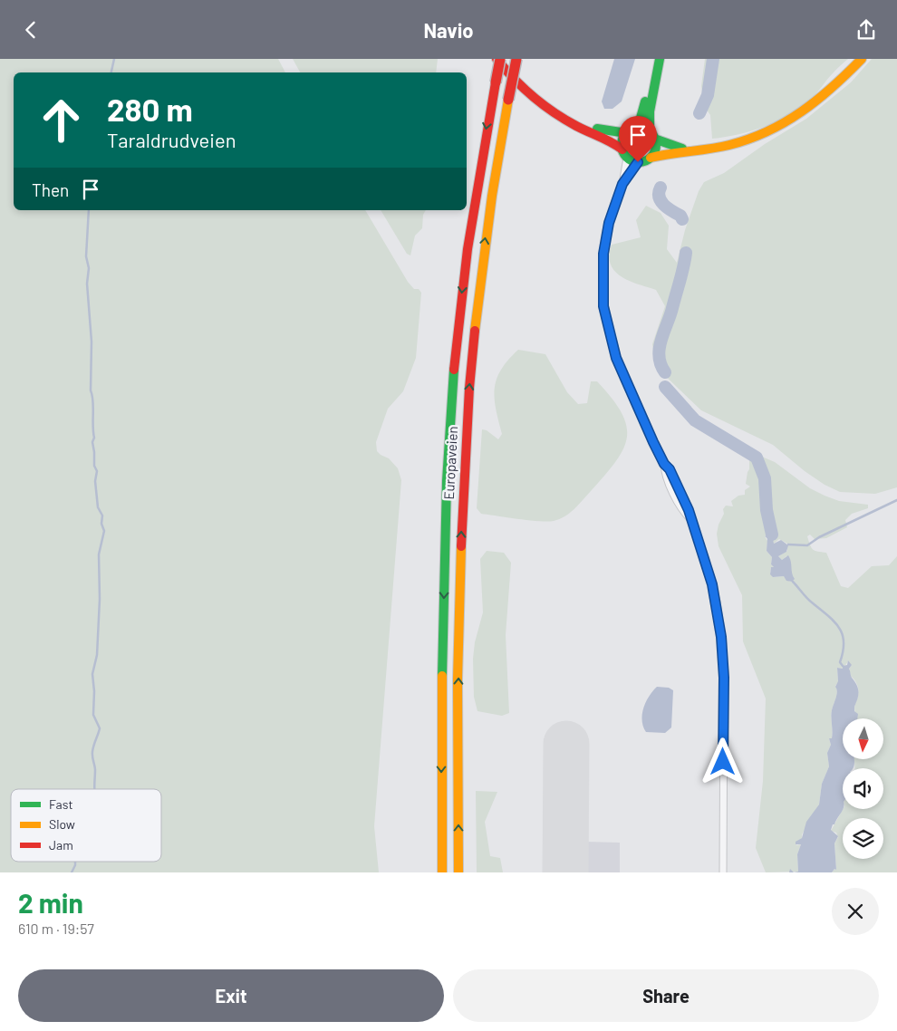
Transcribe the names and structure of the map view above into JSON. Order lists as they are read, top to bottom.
{
  "streets": {
    "main road": ["Europaveien"]
  },
  "legend": ["Fast", "Slow", "Jam"],
  "north": "bottom",
  "page": {
    "header": "Navio",
    "turn": ["280 m", "Taraldrudveien"],
    "then": "Then",
    "heading": ["2 min", "610 m · 19:57"],
    "buttons": ["Exit", "Share"]
  }
}
